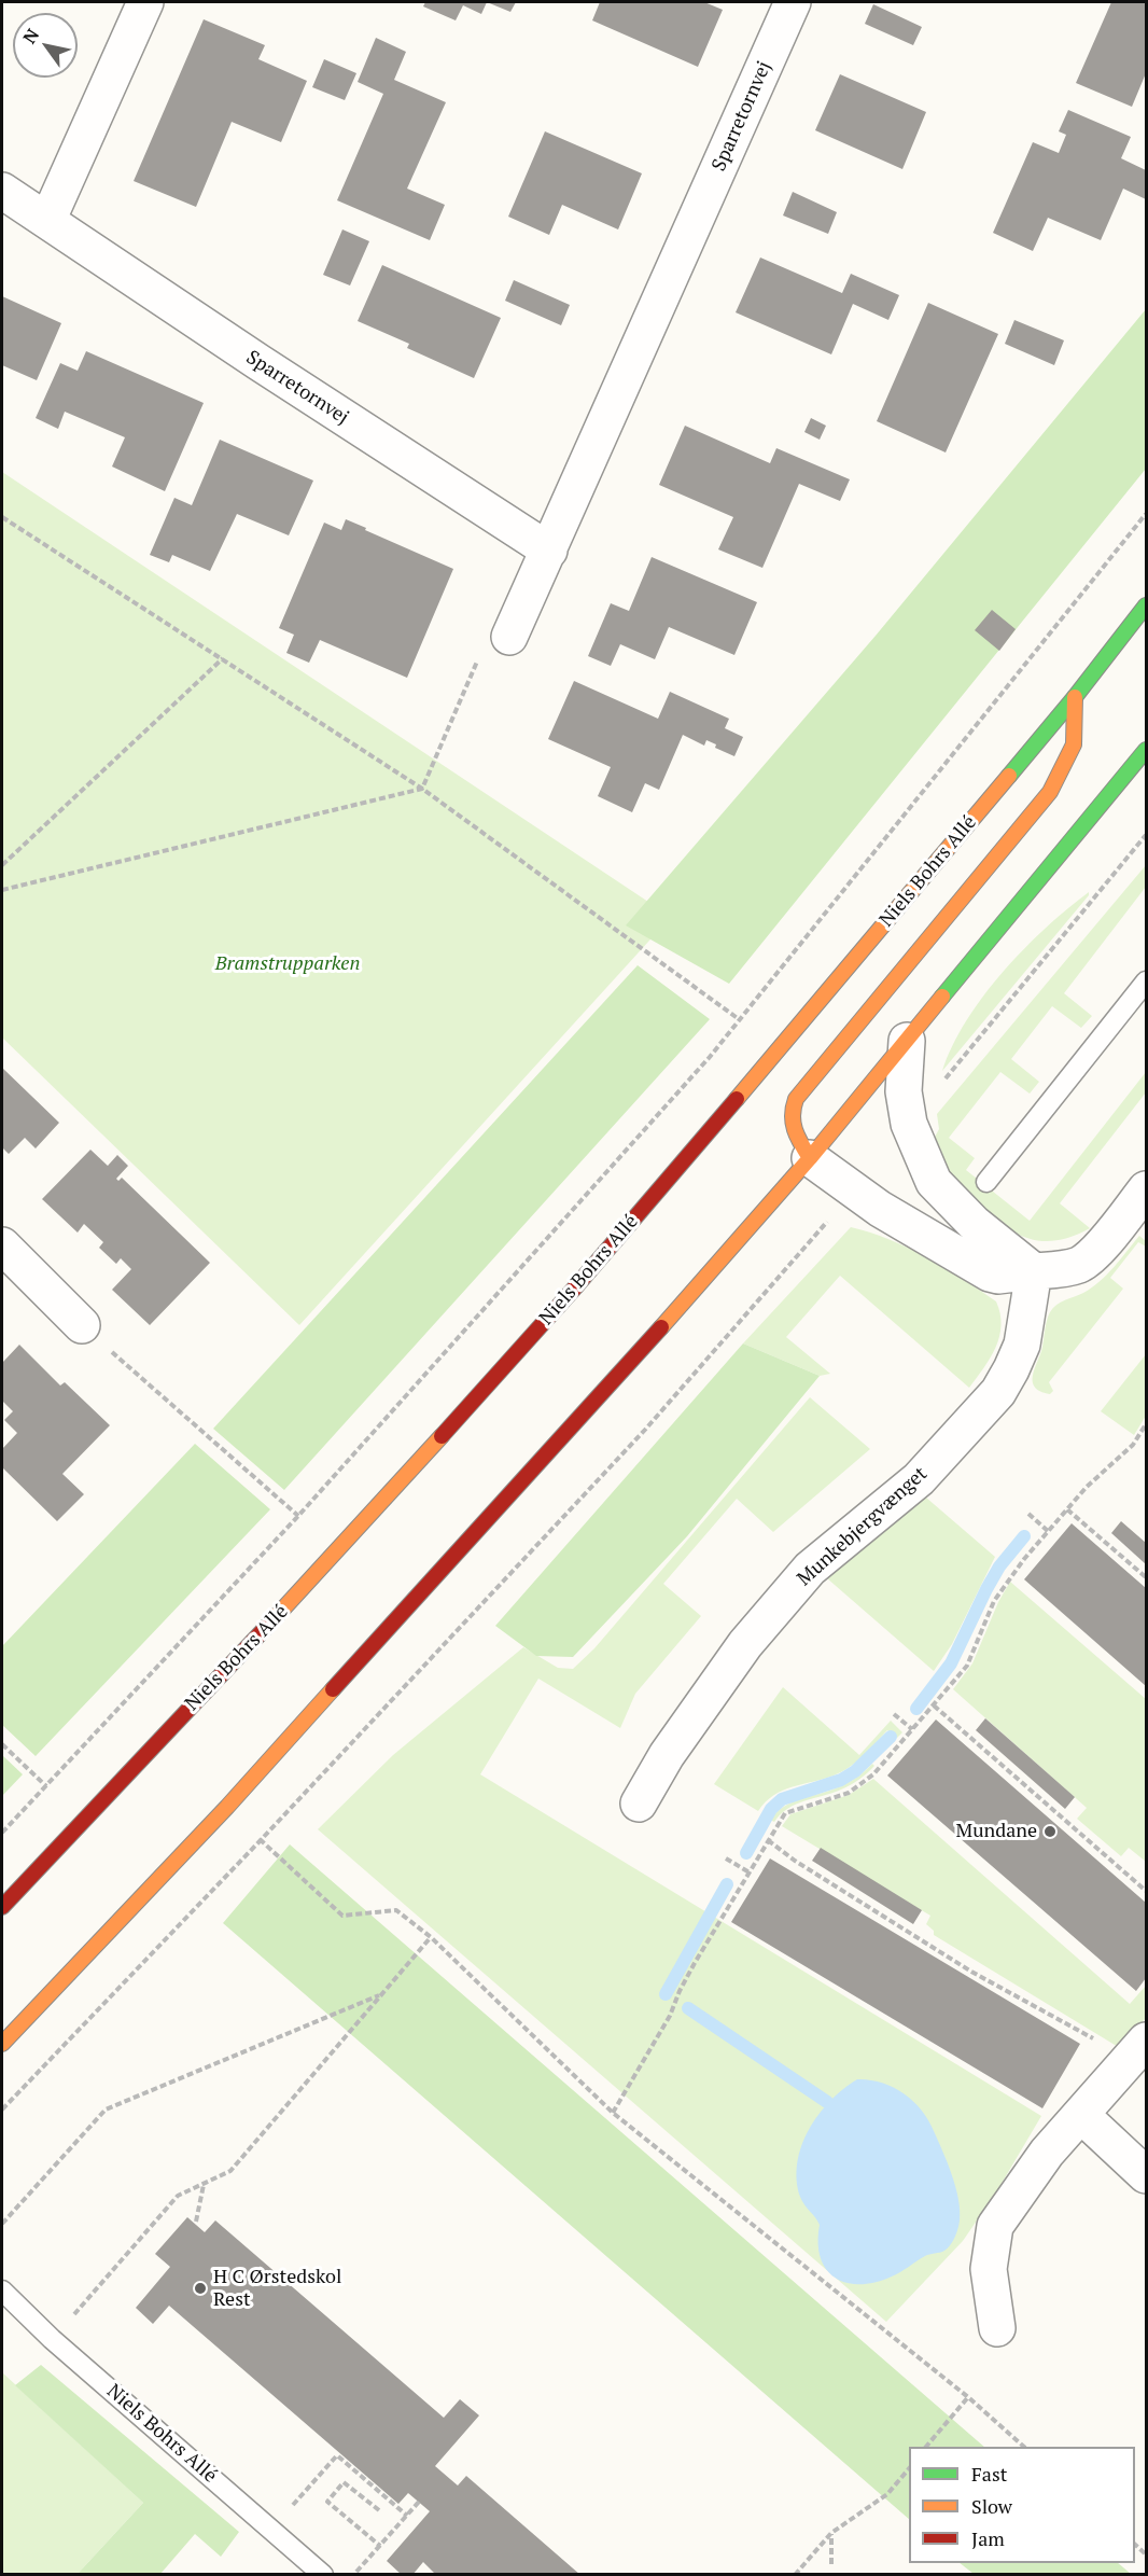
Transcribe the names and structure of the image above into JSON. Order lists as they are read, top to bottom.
{
  "streets": {
    "street": ["Sparretornvej", "Niels Bohrs Allé", "Munkebjergvænget"]
  },
  "parks": ["Bramstrupparken"],
  "places": ["Mundane", "H C Ørstedskol Rest"],
  "legend": ["Fast", "Slow", "Jam"],
  "north": "top left"
}
